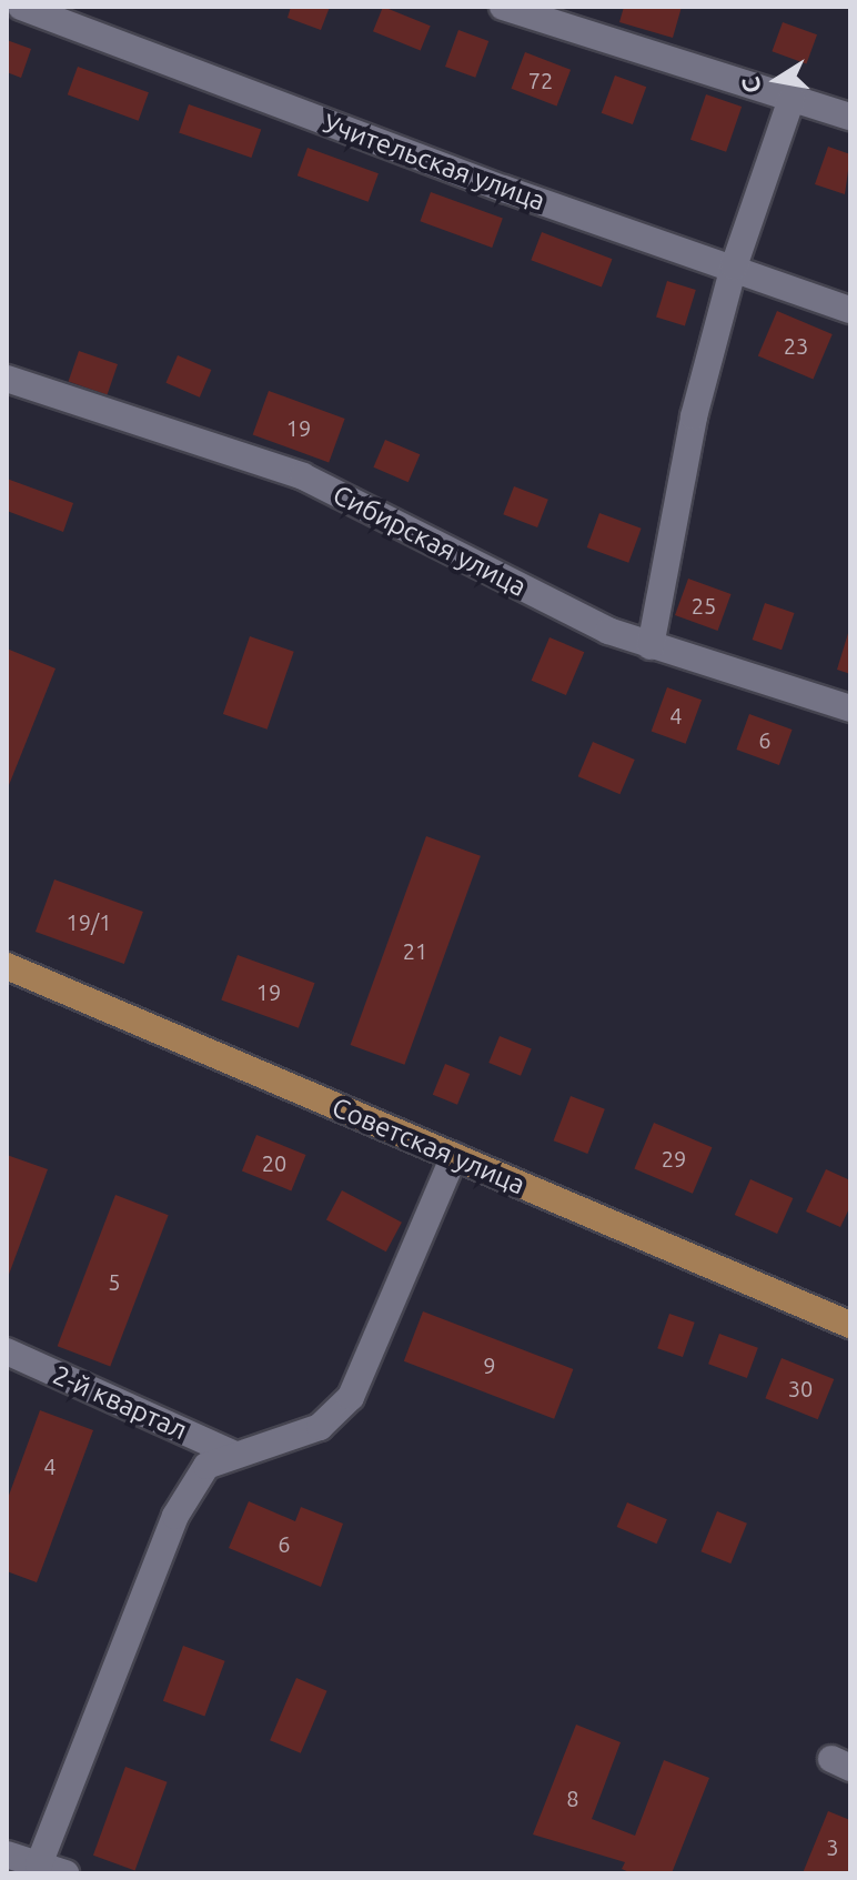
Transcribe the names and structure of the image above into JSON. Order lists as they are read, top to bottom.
{
  "streets": {
    "main road": ["Советская улица"],
    "street": ["Учительская улица", "Сибирская улица", "2-й квартал"]
  },
  "house_numbers": [
    "72",
    "23",
    "19",
    "25",
    "4",
    "6",
    "19/1",
    "21",
    "19",
    "29",
    "20",
    "5",
    "9",
    "30",
    "4",
    "6",
    "8",
    "3"
  ],
  "north": "left"
}
